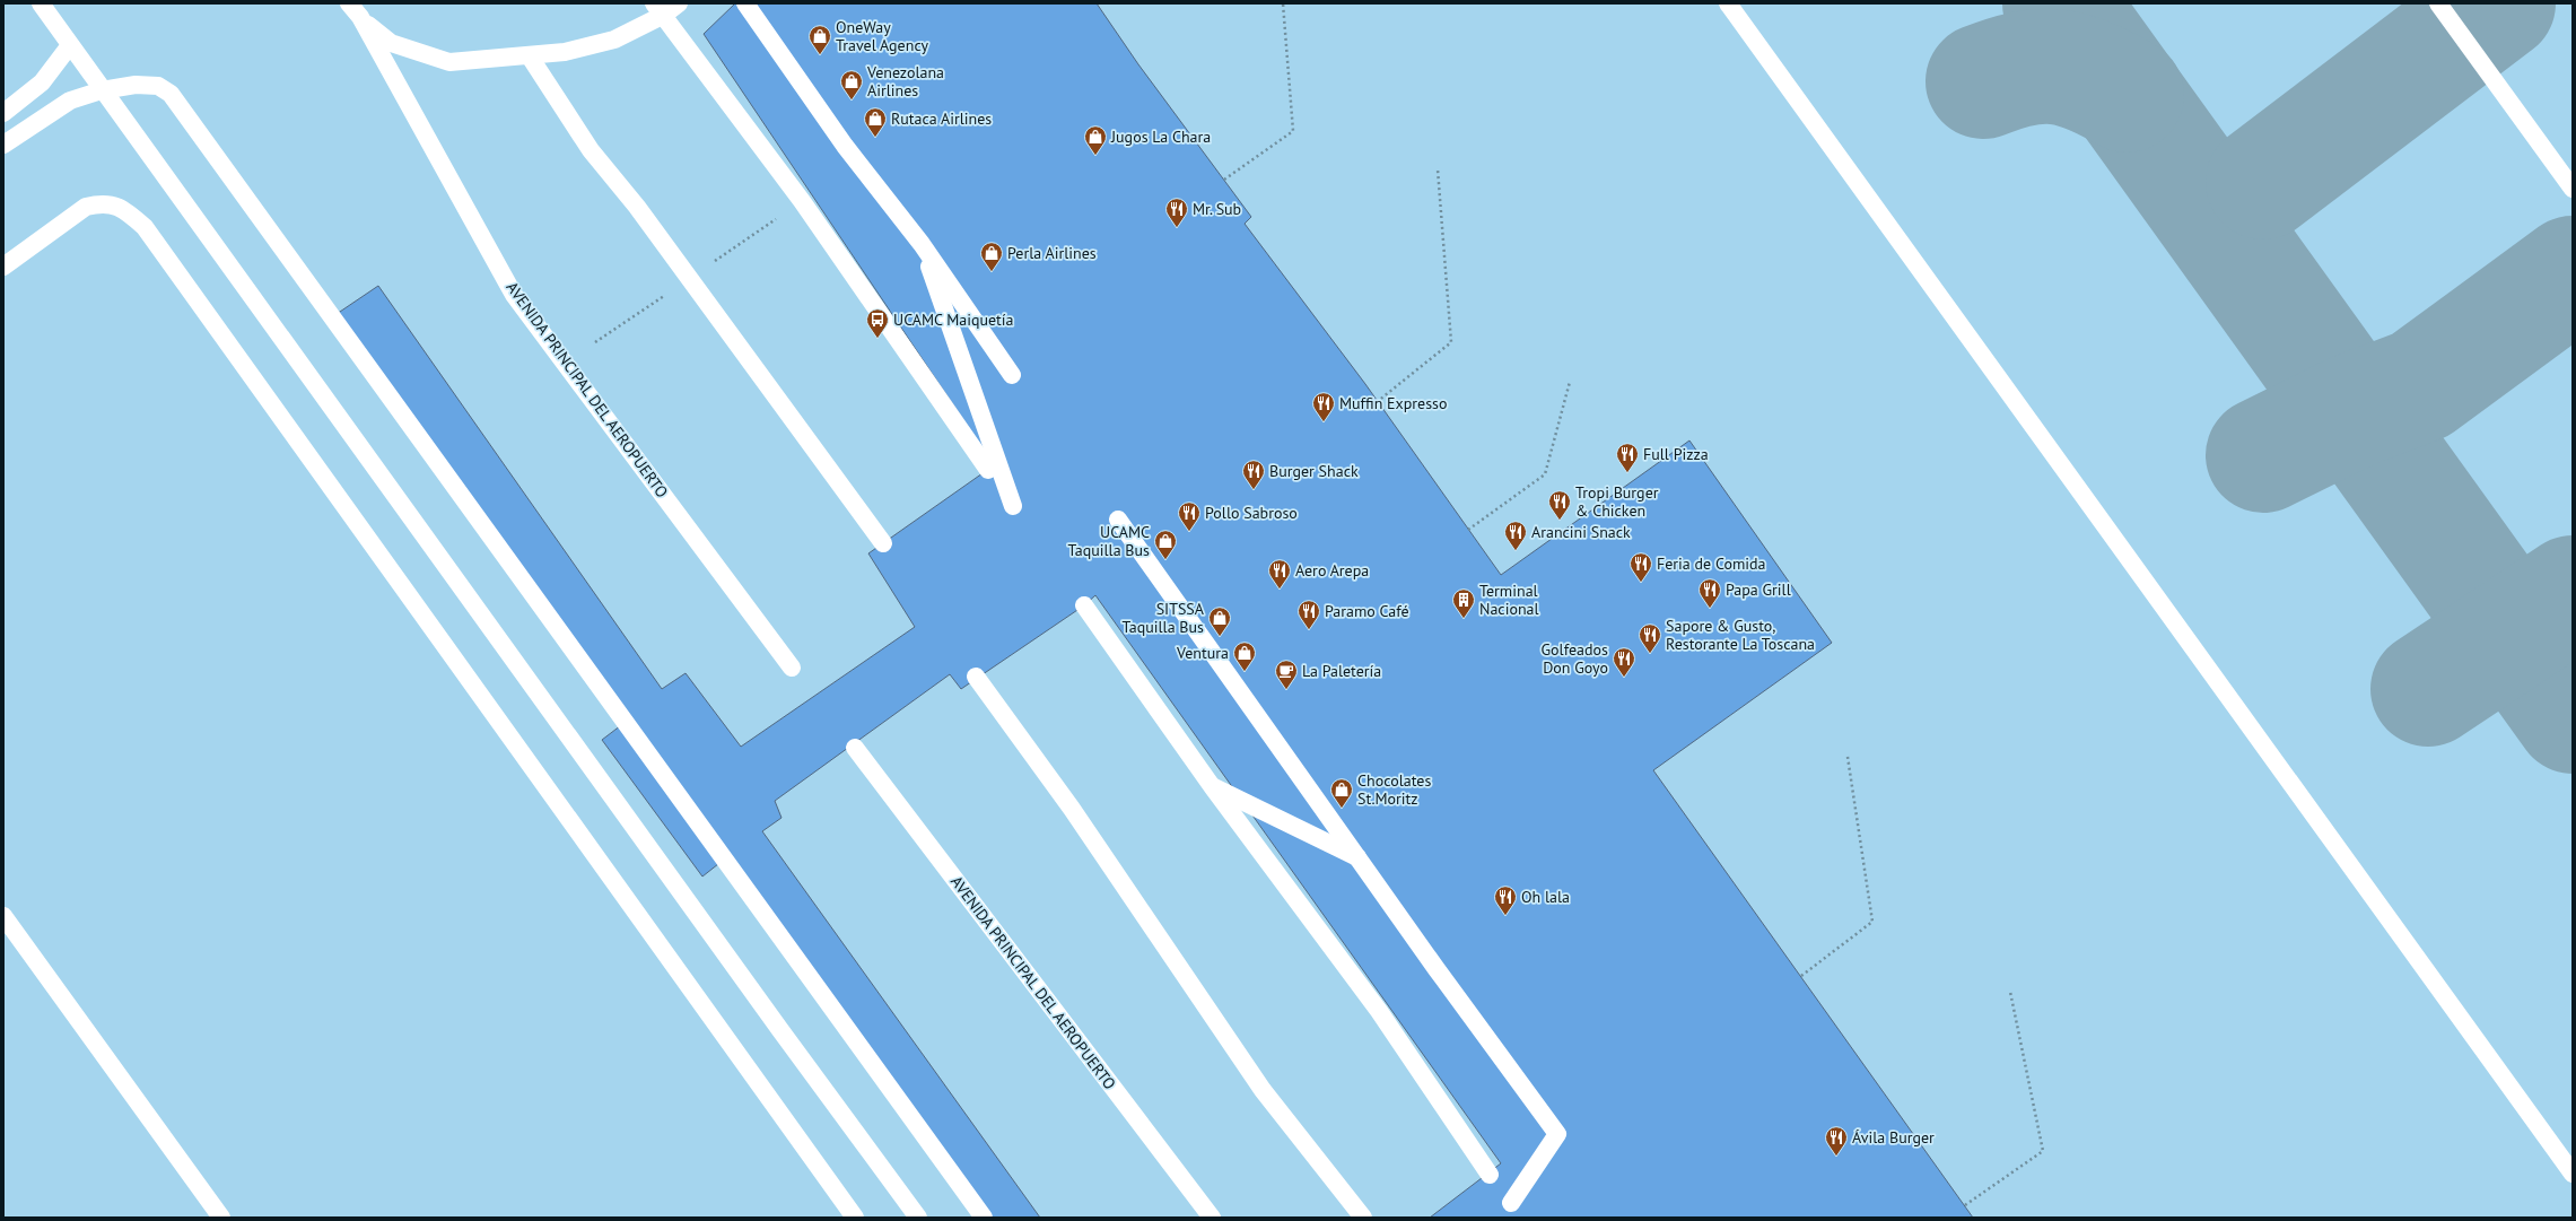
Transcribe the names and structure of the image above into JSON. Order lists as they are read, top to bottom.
{
  "streets": {
    "lane": ["AVENIDA PRINCIPAL DEL AEROPUERTO"]
  },
  "places": {
    "shop": [
      "OneWay Travel Agency",
      "Venezolana Airlines",
      "Rutaca Airlines",
      "Jugos La Chara",
      "Perla Airlines",
      "UCAMC Taquilla Bus",
      "SITSSA Taquilla Bus",
      "Ventura",
      "Chocolates St.Moritz"
    ],
    "restaurant": [
      "Mr. Sub",
      "Muffin Expresso",
      "Full Pizza",
      "Burger Shack",
      "Tropi Burger & Chicken",
      "Pollo Sabroso",
      "Arancini Snack",
      "Feria de Comida",
      "Aero Arepa",
      "Papa Grill",
      "Paramo Café",
      "Sapore & Gusto, Restorante La Toscana",
      "Golfeados Don Goyo",
      "Oh lala",
      "Ávila Burger"
    ],
    "bus stop": ["UCAMC Maiquetía"],
    "building": ["Terminal Nacional"],
    "cafe": ["La Paletería"]
  }
}
